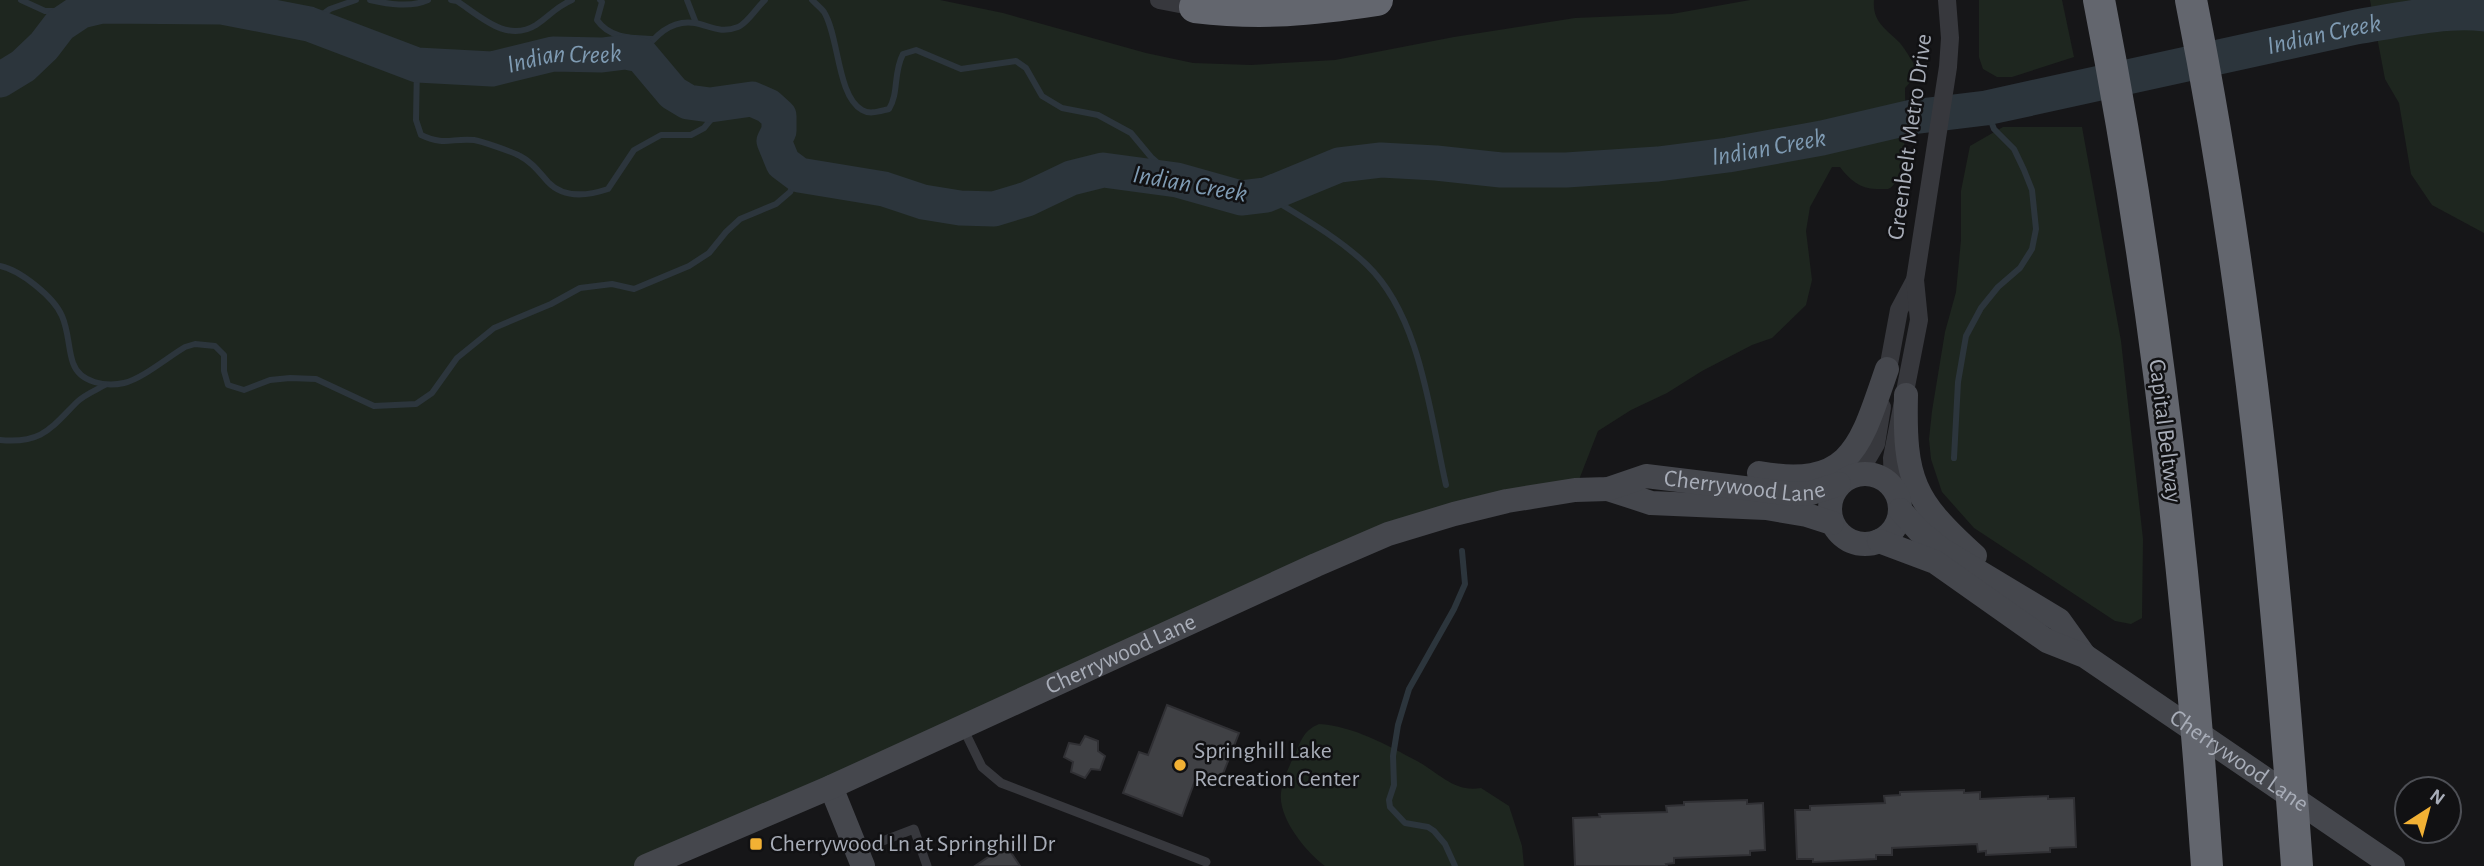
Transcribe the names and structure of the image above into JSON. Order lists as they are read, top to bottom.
{
  "streets": {
    "highway": ["Capital Beltway"],
    "street": ["Greenbelt Metro Drive", "Cherrywood Lane"]
  },
  "crossings": [
    ["Greenbelt Metro Drive", "Cherrywood Lane"]
  ],
  "water": ["Indian Creek"],
  "places": {
    "other": ["Springhill Lake Recreation Center"],
    "transit": ["Cherrywood Ln at Springhill Dr"]
  },
  "north": "top right"
}
